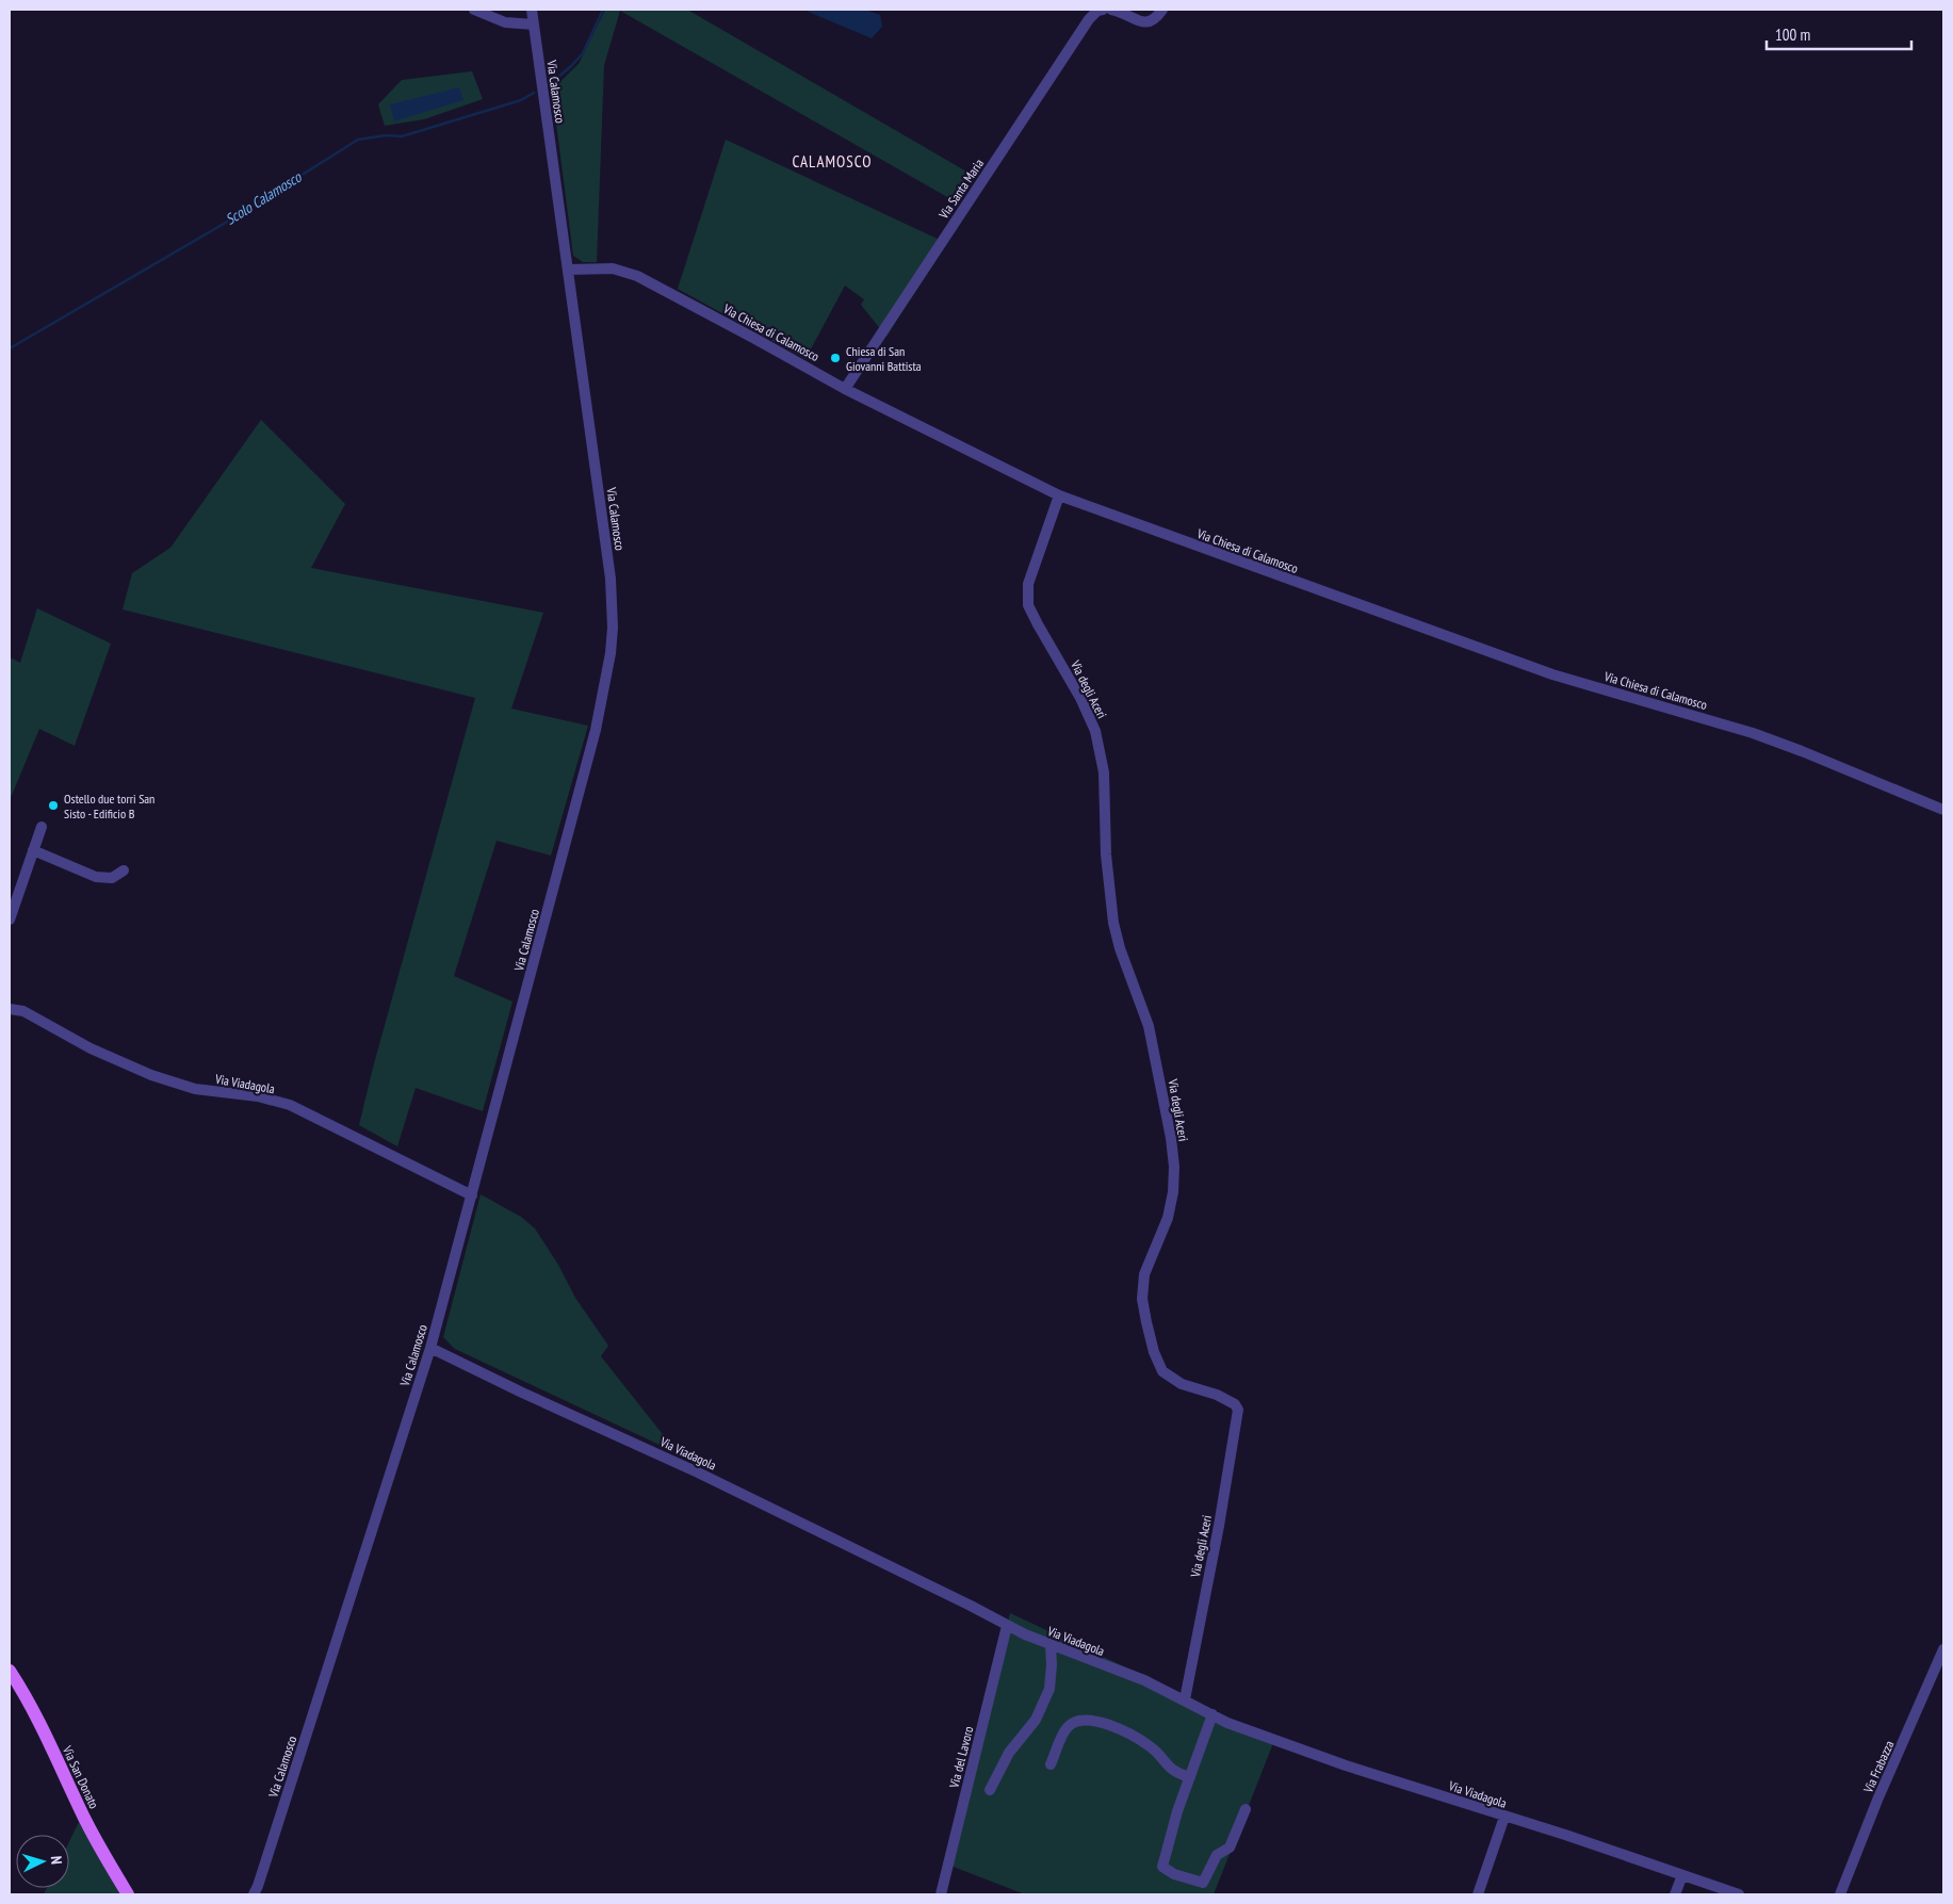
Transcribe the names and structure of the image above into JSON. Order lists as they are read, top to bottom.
{
  "streets": {
    "main road": ["Via San Donato"],
    "street": [
      "Via Calamosco",
      "Via Santa Maria",
      "Via Chiesa di Calamosco",
      "Via degli Aceri",
      "Via Viadagola",
      "Via del Lavoro",
      "Via Frabazza"
    ]
  },
  "crossings": [
    ["Via Calamosco", "Via Chiesa di Calamosco"],
    ["Via Calamosco", "Via Viadagola"],
    ["Via Santa Maria", "Via Chiesa di Calamosco"],
    ["Via Chiesa di Calamosco", "Via degli Aceri"],
    ["Via degli Aceri", "Via Viadagola"],
    ["Via Viadagola", "Via del Lavoro"]
  ],
  "districts": ["CALAMOSCO"],
  "water": ["Scolo Calamosco"],
  "places": ["Chiesa di San Giovanni Battista", "Ostello due torri San Sisto - Edificio B"],
  "scale_bar": "100 m",
  "north": "right"
}
